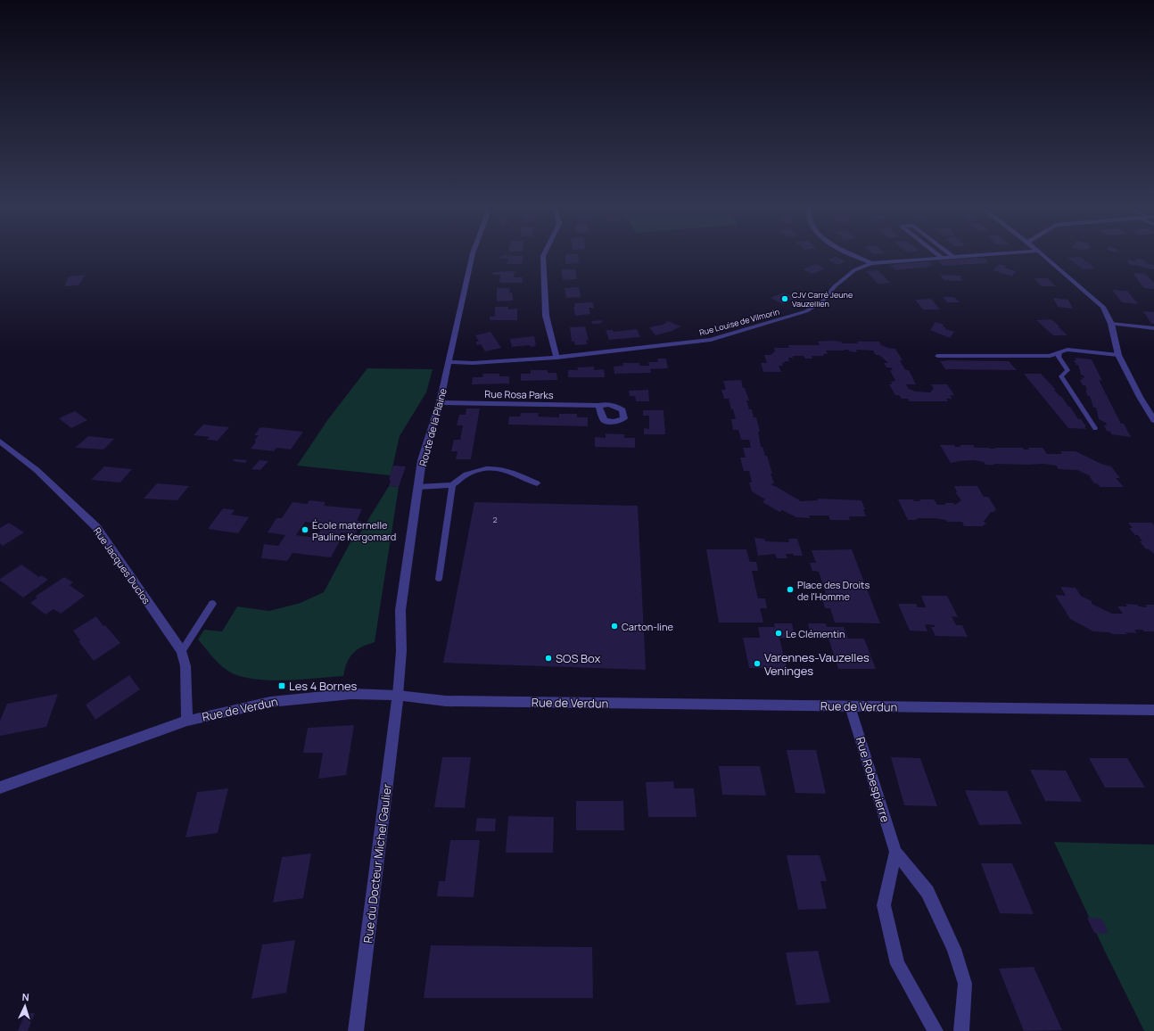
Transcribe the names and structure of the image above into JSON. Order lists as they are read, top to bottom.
{
  "streets": {
    "street": [
      "Rue Louise de Vilmorin",
      "Rue Rosa Parks",
      "Route de la Plaine",
      "Rue Jacques Duclos",
      "Rue de Verdun",
      "Rue Robespierre",
      "Rue du Docteur Michel Gaulier"
    ]
  },
  "crossings": [
    ["Rue Louise de Vilmorin", "Route de la Plaine"],
    ["Rue Rosa Parks", "Route de la Plaine"],
    ["Route de la Plaine", "Rue de Verdun"],
    ["Route de la Plaine", "Rue du Docteur Michel Gaulier"],
    ["Rue Jacques Duclos", "Rue de Verdun"],
    ["Rue de Verdun", "Rue Robespierre"],
    ["Rue de Verdun", "Rue du Docteur Michel Gaulier"]
  ],
  "places": {
    "other": [
      "CJV Carré Jeune Vauzellien",
      "École maternelle Pauline Kergomard",
      "Place des Droits de l'Homme",
      "Carton-line",
      "Le Clémentin",
      "SOS Box",
      "Varennes-Vauzelles Veninges"
    ],
    "transit": ["Les 4 Bornes"]
  },
  "house_numbers": ["2"],
  "north": "top"
}
